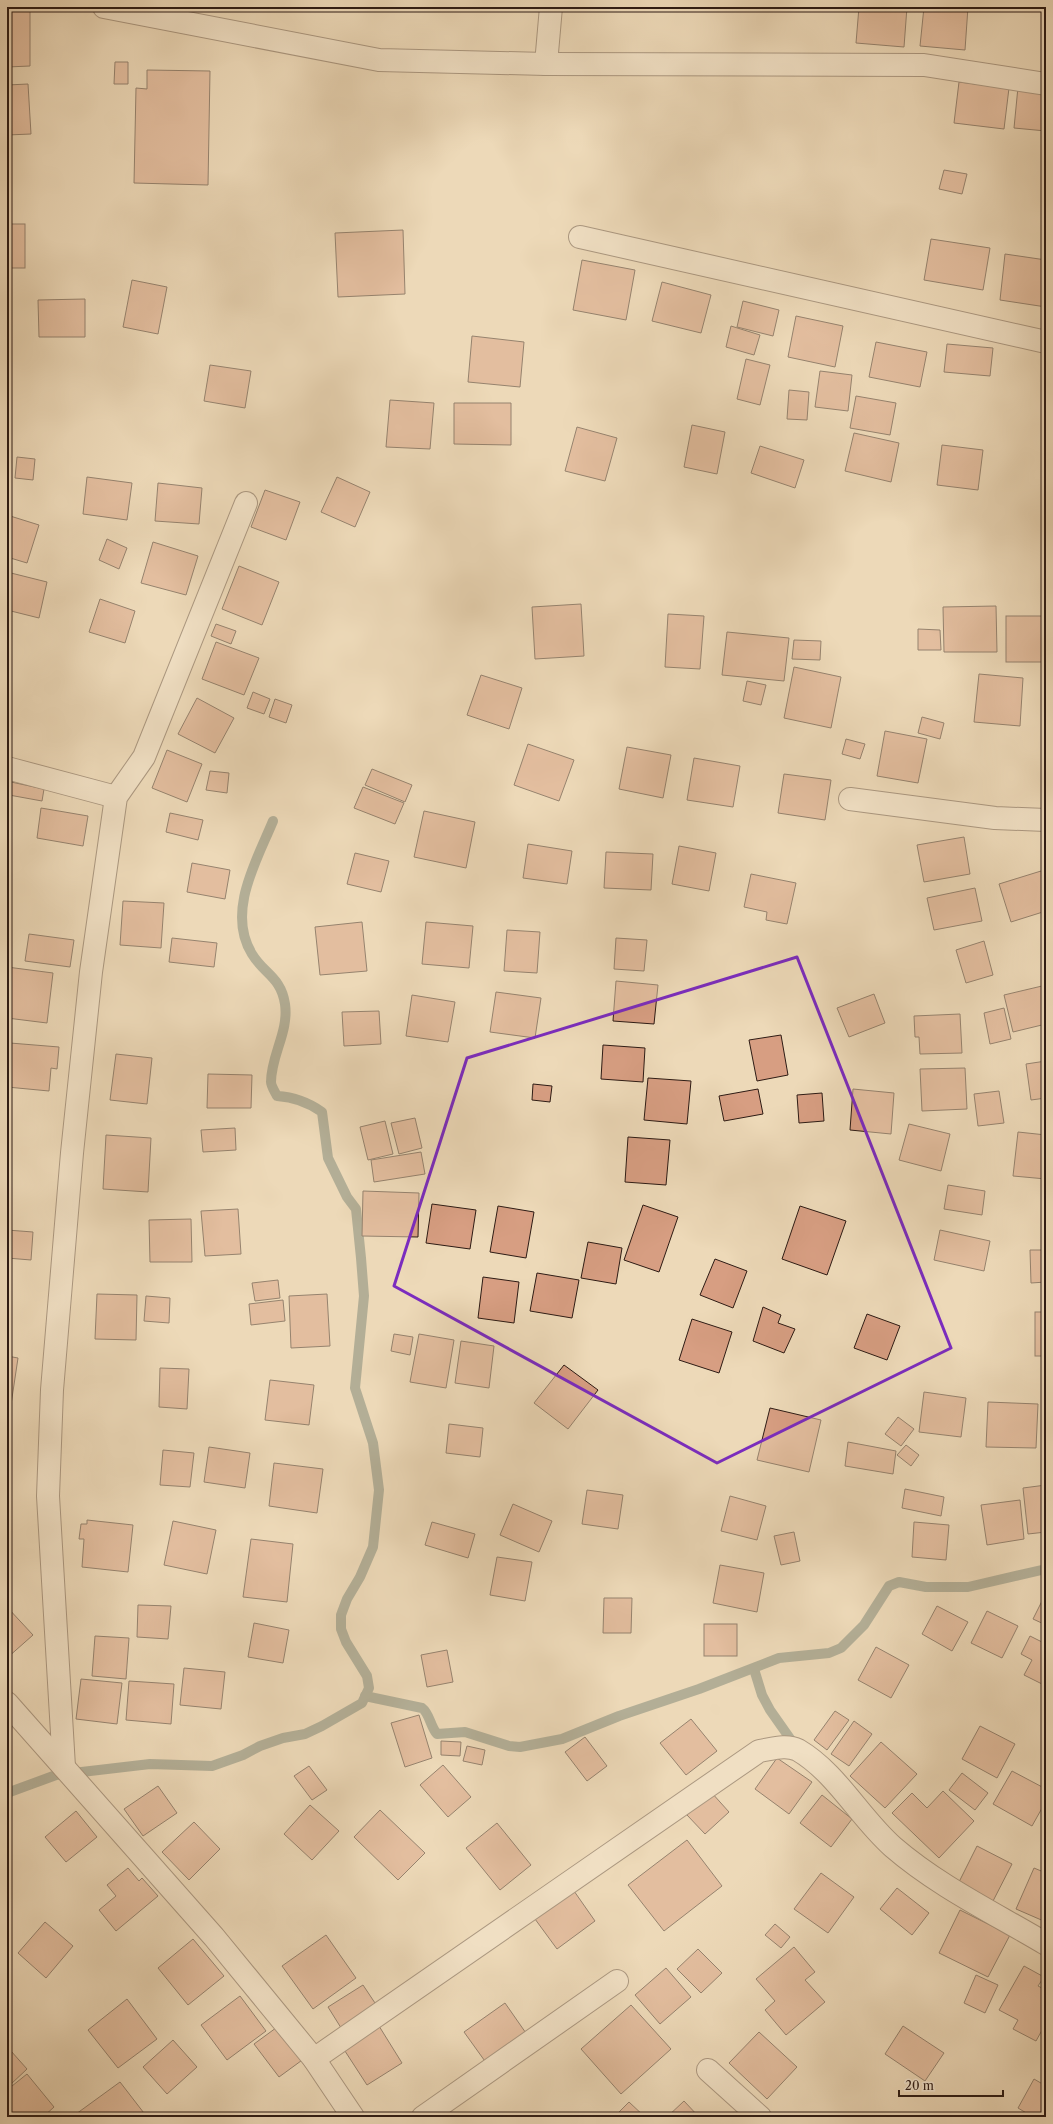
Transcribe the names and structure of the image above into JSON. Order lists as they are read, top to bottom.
{
  "scale_bar": "20 m"
}
